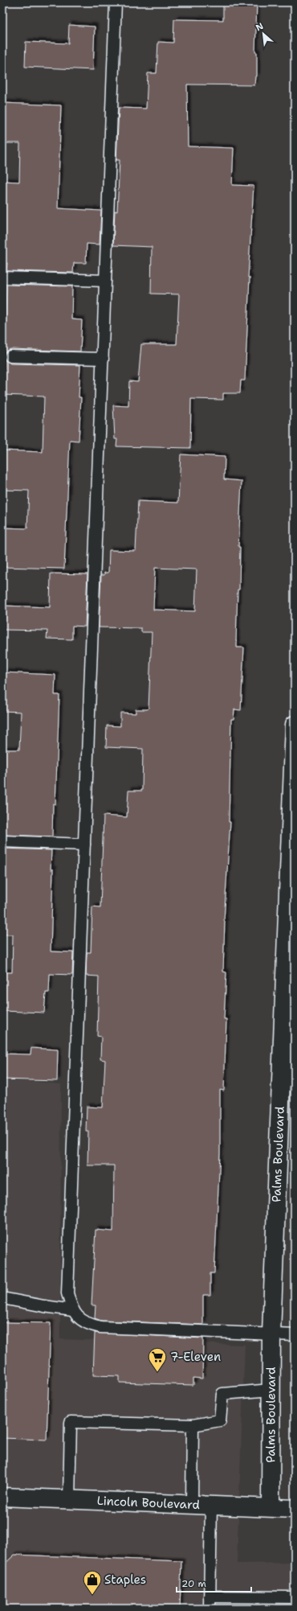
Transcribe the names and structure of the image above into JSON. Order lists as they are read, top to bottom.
{
  "streets": {
    "main road": ["Palms Boulevard", "Lincoln Boulevard"]
  },
  "crossings": [
    ["Palms Boulevard", "Lincoln Boulevard"]
  ],
  "places": {
    "supermarket": ["7-Eleven"],
    "shop": ["Staples"]
  },
  "scale_bar": "20 m",
  "north": "top left"
}
